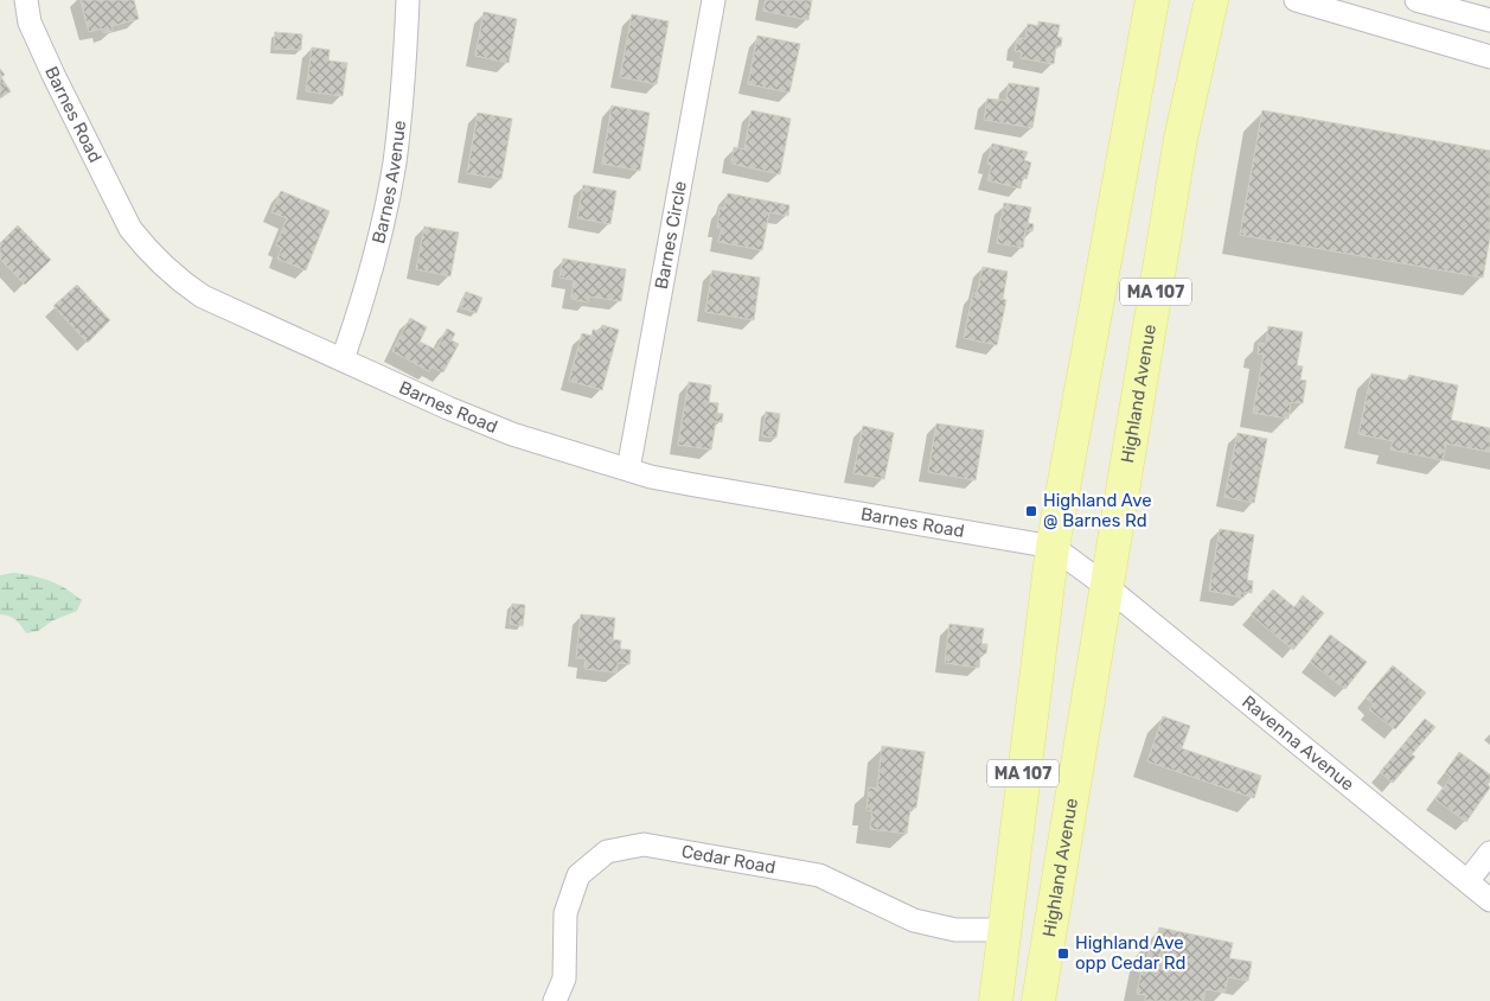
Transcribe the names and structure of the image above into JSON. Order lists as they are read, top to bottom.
{
  "streets": {
    "main road": ["MA 107", "Highland Avenue"],
    "street": [
      "Barnes Road",
      "Barnes Avenue",
      "Barnes Circle",
      "Ravenna Avenue",
      "Cedar Road"
    ]
  },
  "crossings": [
    ["Barnes Road", "Barnes Avenue"],
    ["Barnes Road", "Barnes Circle"],
    ["Barnes Road", "MA 107"],
    ["Barnes Road", "Ravenna Avenue"],
    ["MA 107", "Ravenna Avenue"],
    ["MA 107", "Cedar Road"],
    ["Highland Avenue", "Ravenna Avenue"]
  ],
  "places": {
    "transit": ["Highland Ave @ Barnes Rd", "Highland Ave opp Cedar Rd"]
  }
}
